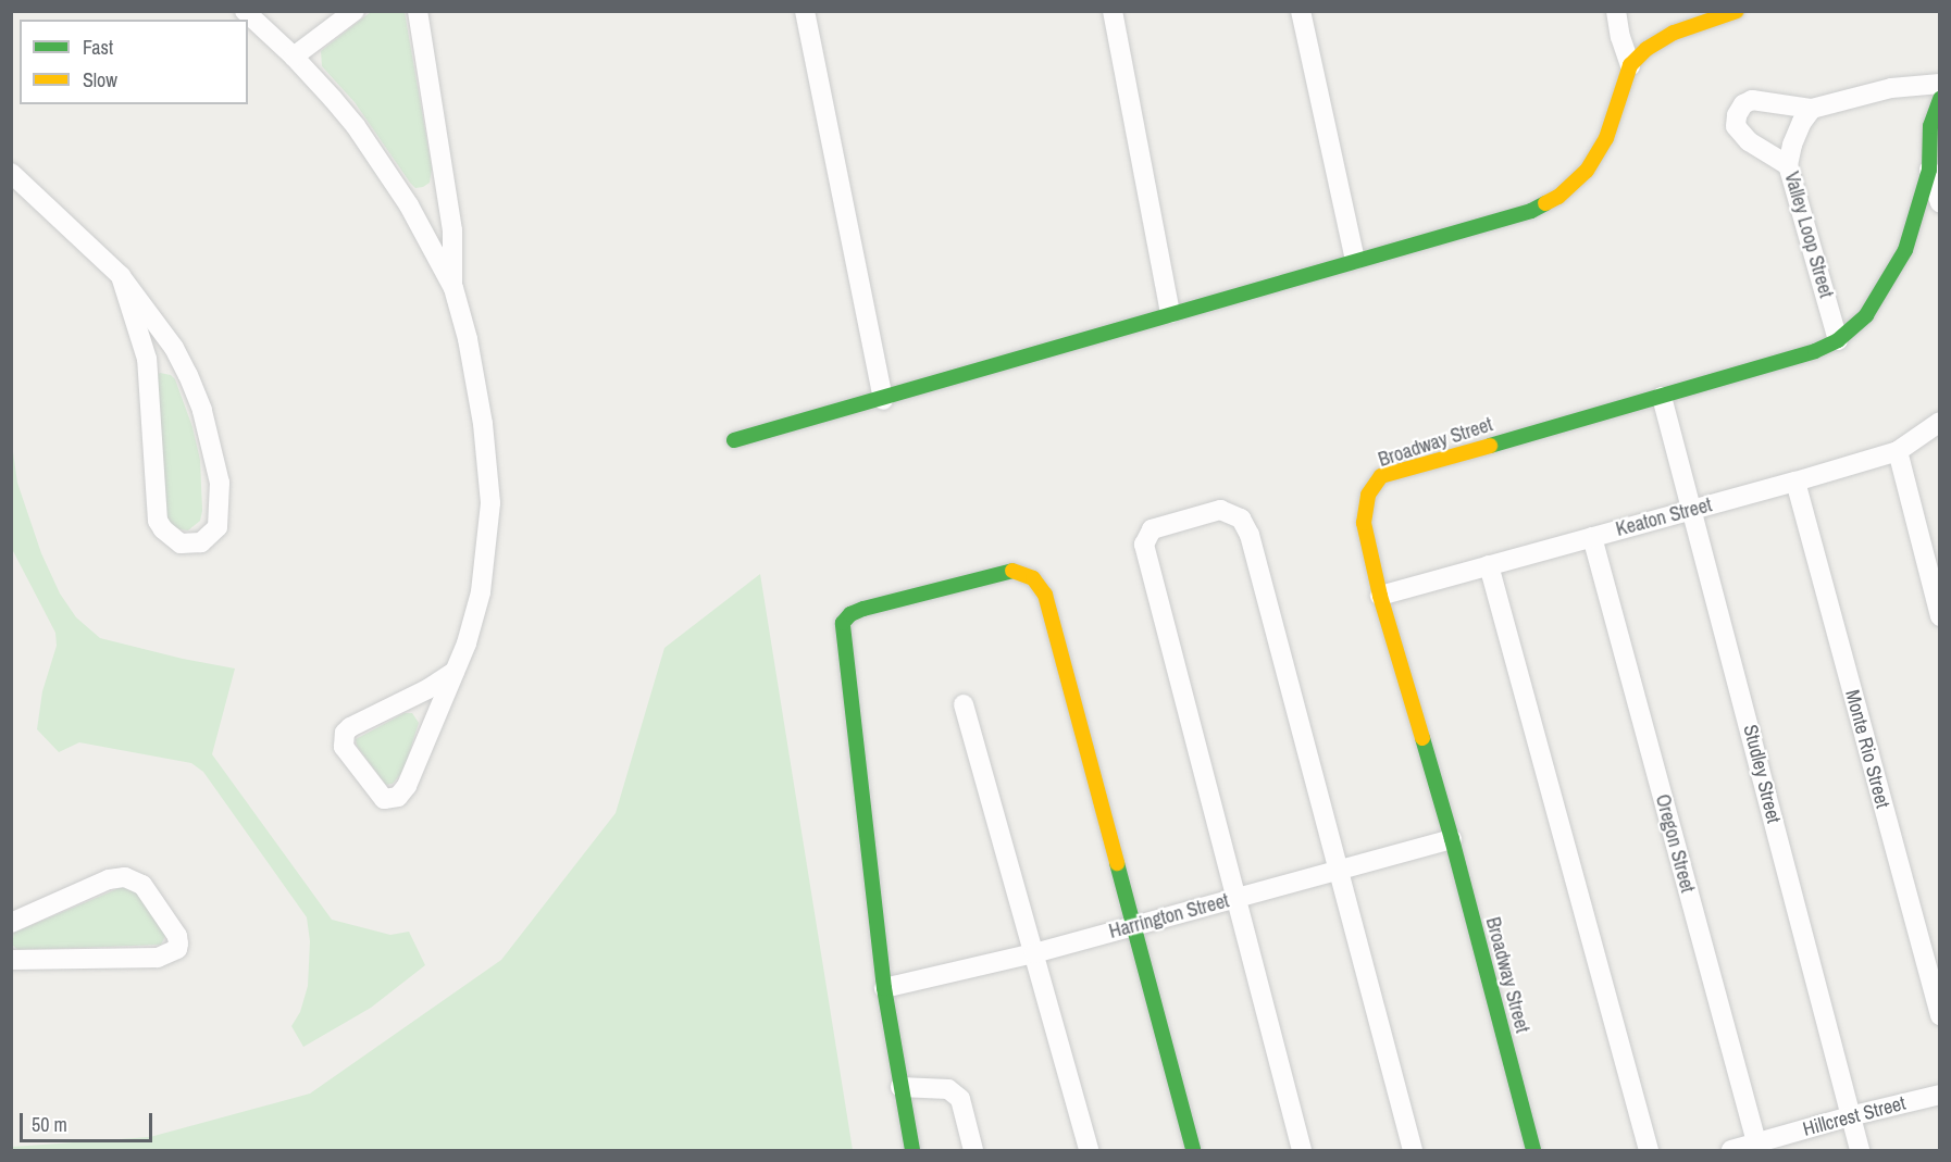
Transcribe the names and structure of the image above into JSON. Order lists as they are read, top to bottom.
{
  "streets": {
    "street": [
      "Valley Loop Street",
      "Broadway Street",
      "Keaton Street",
      "Monte Rio Street",
      "Studley Street",
      "Oregon Street",
      "Harrington Street",
      "Hillcrest Street"
    ]
  },
  "crossings": [
    ["Valley Loop Street", "Broadway Street"],
    ["Broadway Street", "Keaton Street"],
    ["Broadway Street", "Studley Street"],
    ["Broadway Street", "Harrington Street"],
    ["Keaton Street", "Monte Rio Street"],
    ["Keaton Street", "Studley Street"],
    ["Keaton Street", "Oregon Street"],
    ["Studley Street", "Hillcrest Street"],
    ["Oregon Street", "Hillcrest Street"]
  ],
  "legend": ["Fast", "Slow"],
  "scale_bar": "50 m"
}
